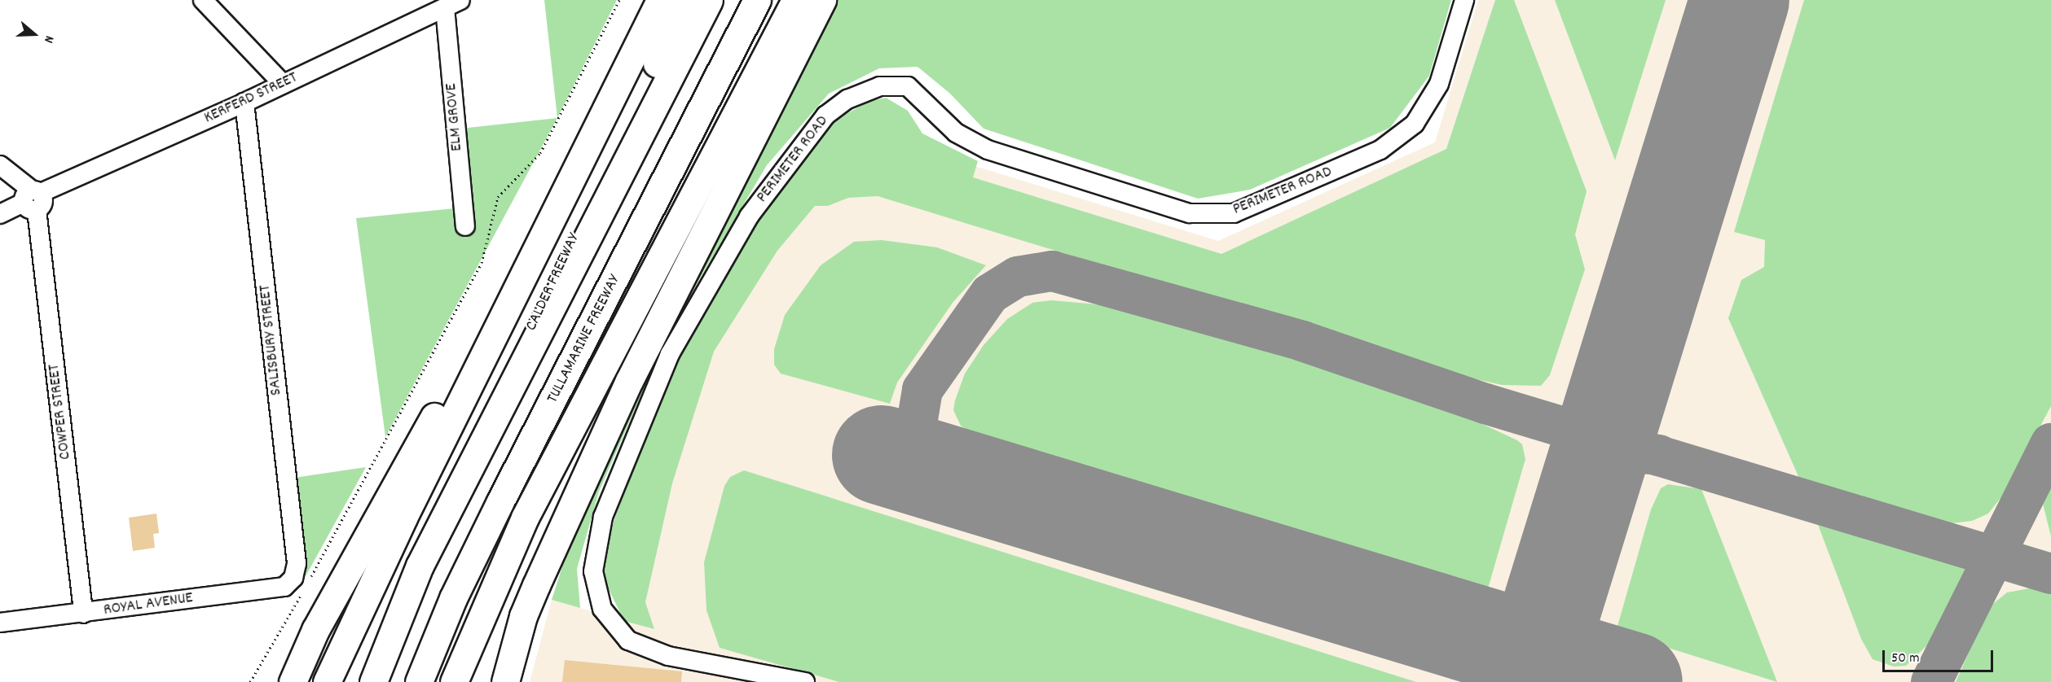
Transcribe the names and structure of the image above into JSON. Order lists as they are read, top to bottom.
{
  "streets": {
    "highway": ["CALDER FREEWAY", "TULLAMARINE FREEWAY"],
    "street": [
      "KERFERD STREET",
      "ELM GROVE",
      "PERIMETER ROAD",
      "SALISBURY STREET",
      "COWPER STREET",
      "ROYAL AVENUE"
    ]
  },
  "crossings": [
    ["KERFERD STREET", "ELM GROVE"],
    ["KERFERD STREET", "SALISBURY STREET"],
    ["KERFERD STREET", "COWPER STREET"],
    ["SALISBURY STREET", "ROYAL AVENUE"],
    ["COWPER STREET", "ROYAL AVENUE"]
  ],
  "scale_bar": "50 m",
  "north": "right"
}
